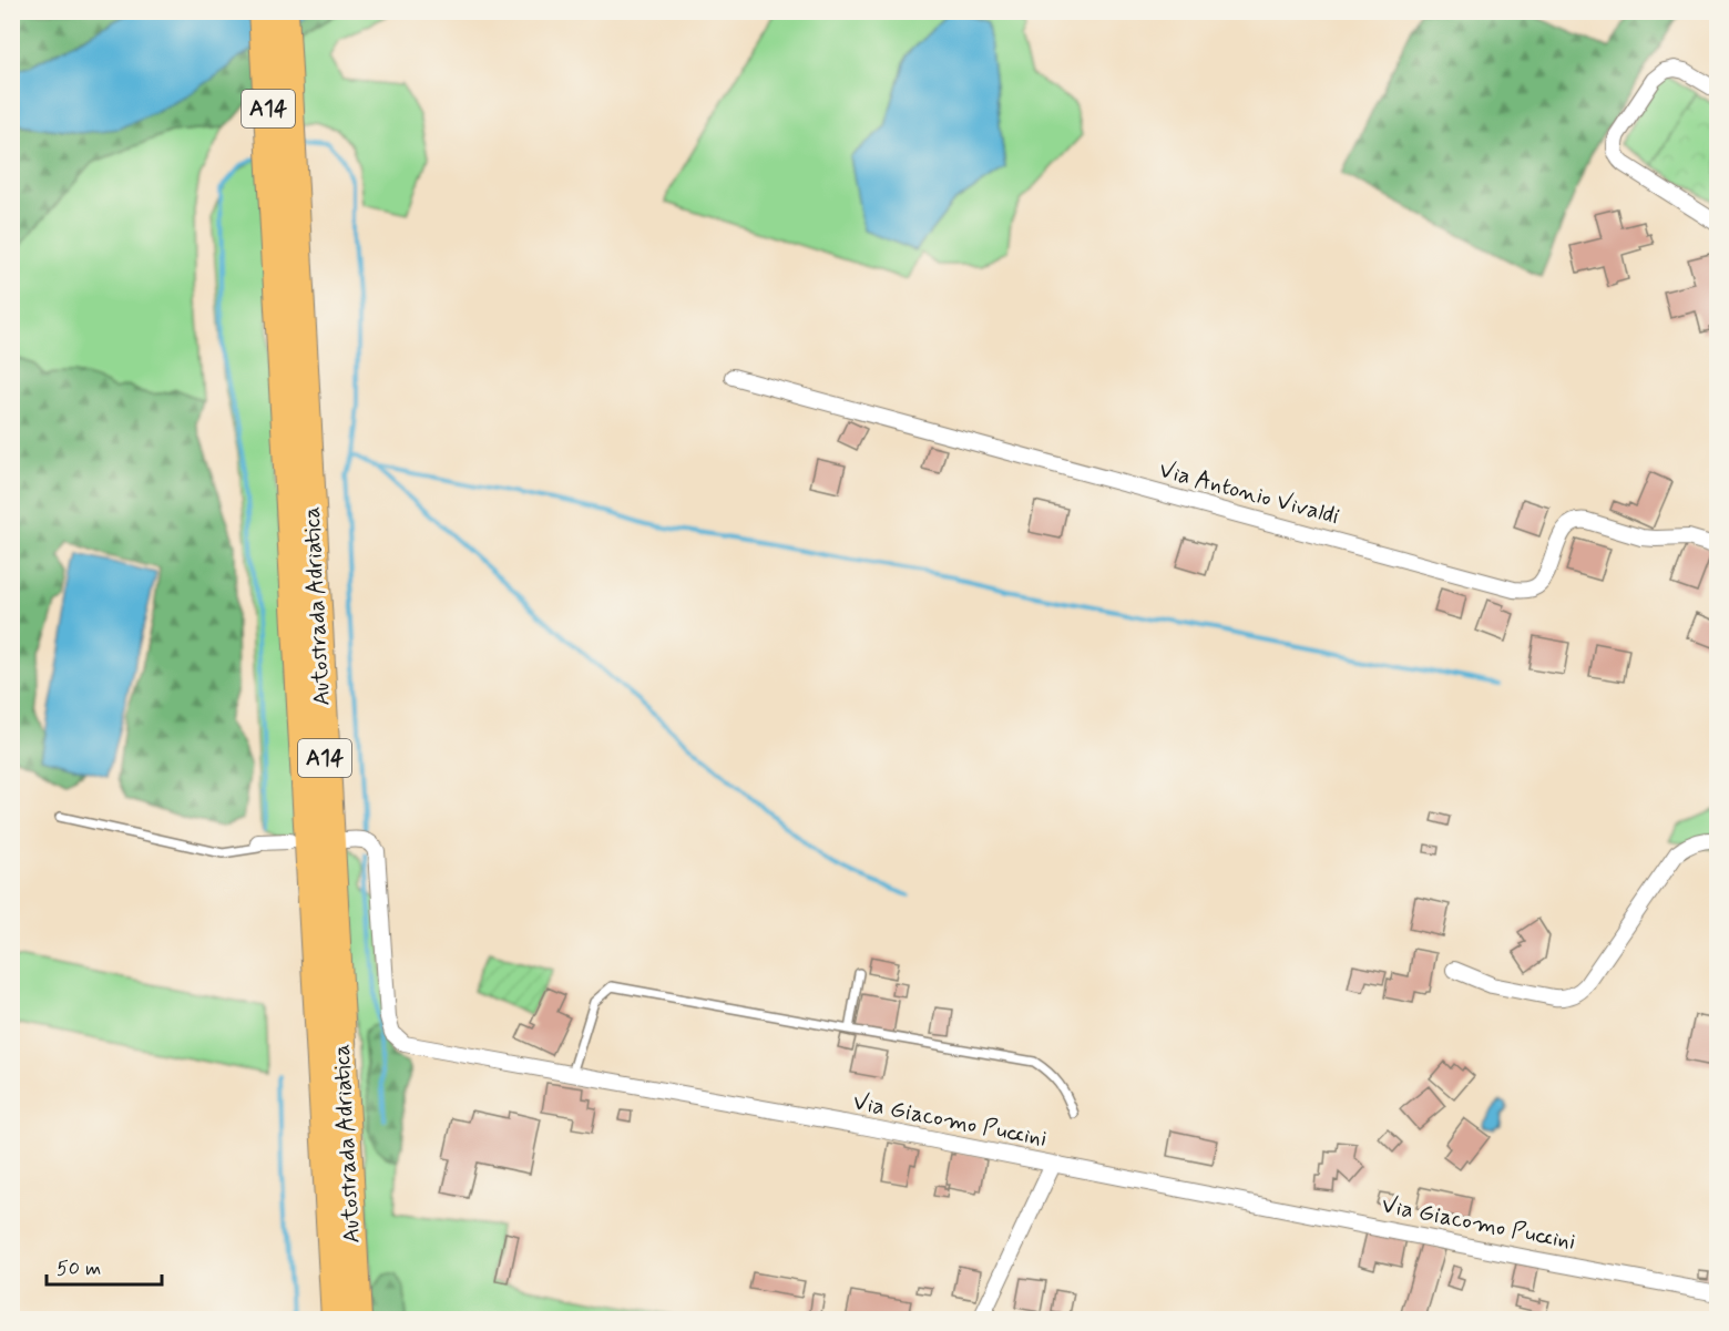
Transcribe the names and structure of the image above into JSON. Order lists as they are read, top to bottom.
{
  "streets": {
    "highway": ["A14", "Autostrada Adriatica"],
    "street": ["Via Antonio Vivaldi", "Via Giacomo Puccini"]
  },
  "scale_bar": "50 m"
}
